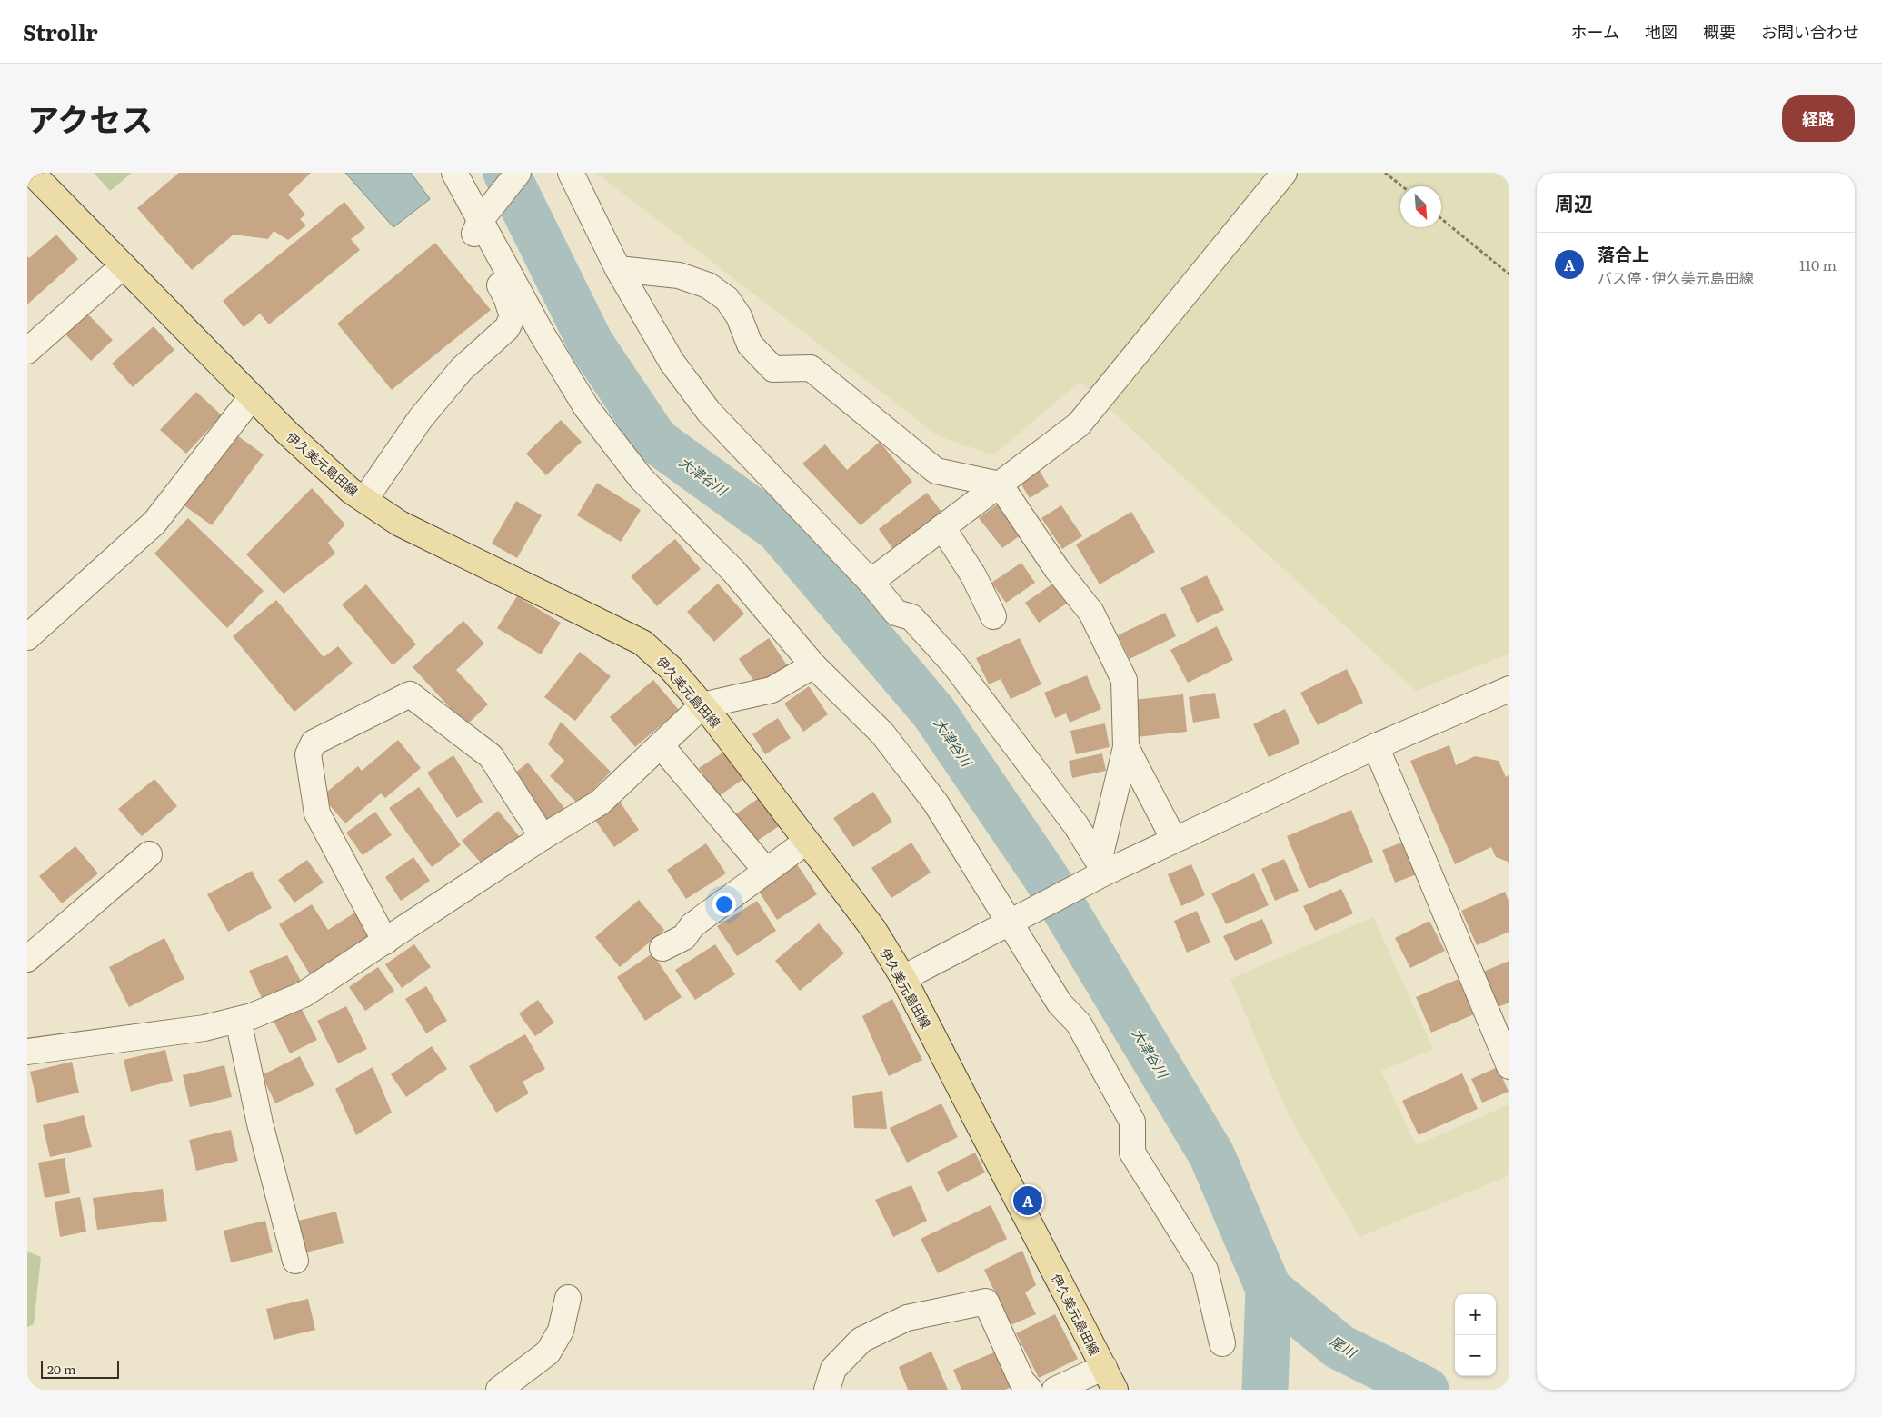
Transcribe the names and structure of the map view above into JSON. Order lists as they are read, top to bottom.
{
  "streets": {
    "main road": ["伊久美元島田線"]
  },
  "water": ["大津谷川", "尾川"],
  "scale_bar": "20 m",
  "north": "bottom right",
  "page": {
    "header": "Strollr",
    "nav": [
      "ホーム",
      "地図",
      "概要",
      "お問い合わせ"
    ],
    "title": "アクセス",
    "buttons": "経路",
    "heading": "周辺",
    "list": [
      {
        "mark": "A",
        "name": "落合上",
        "note": "バス停 · 伊久美元島田線",
        "value": "110 m"
      }
    ],
    "pins": "A",
    "map_buttons": ["+", "−"],
    "scale": "20 m"
  }
}
